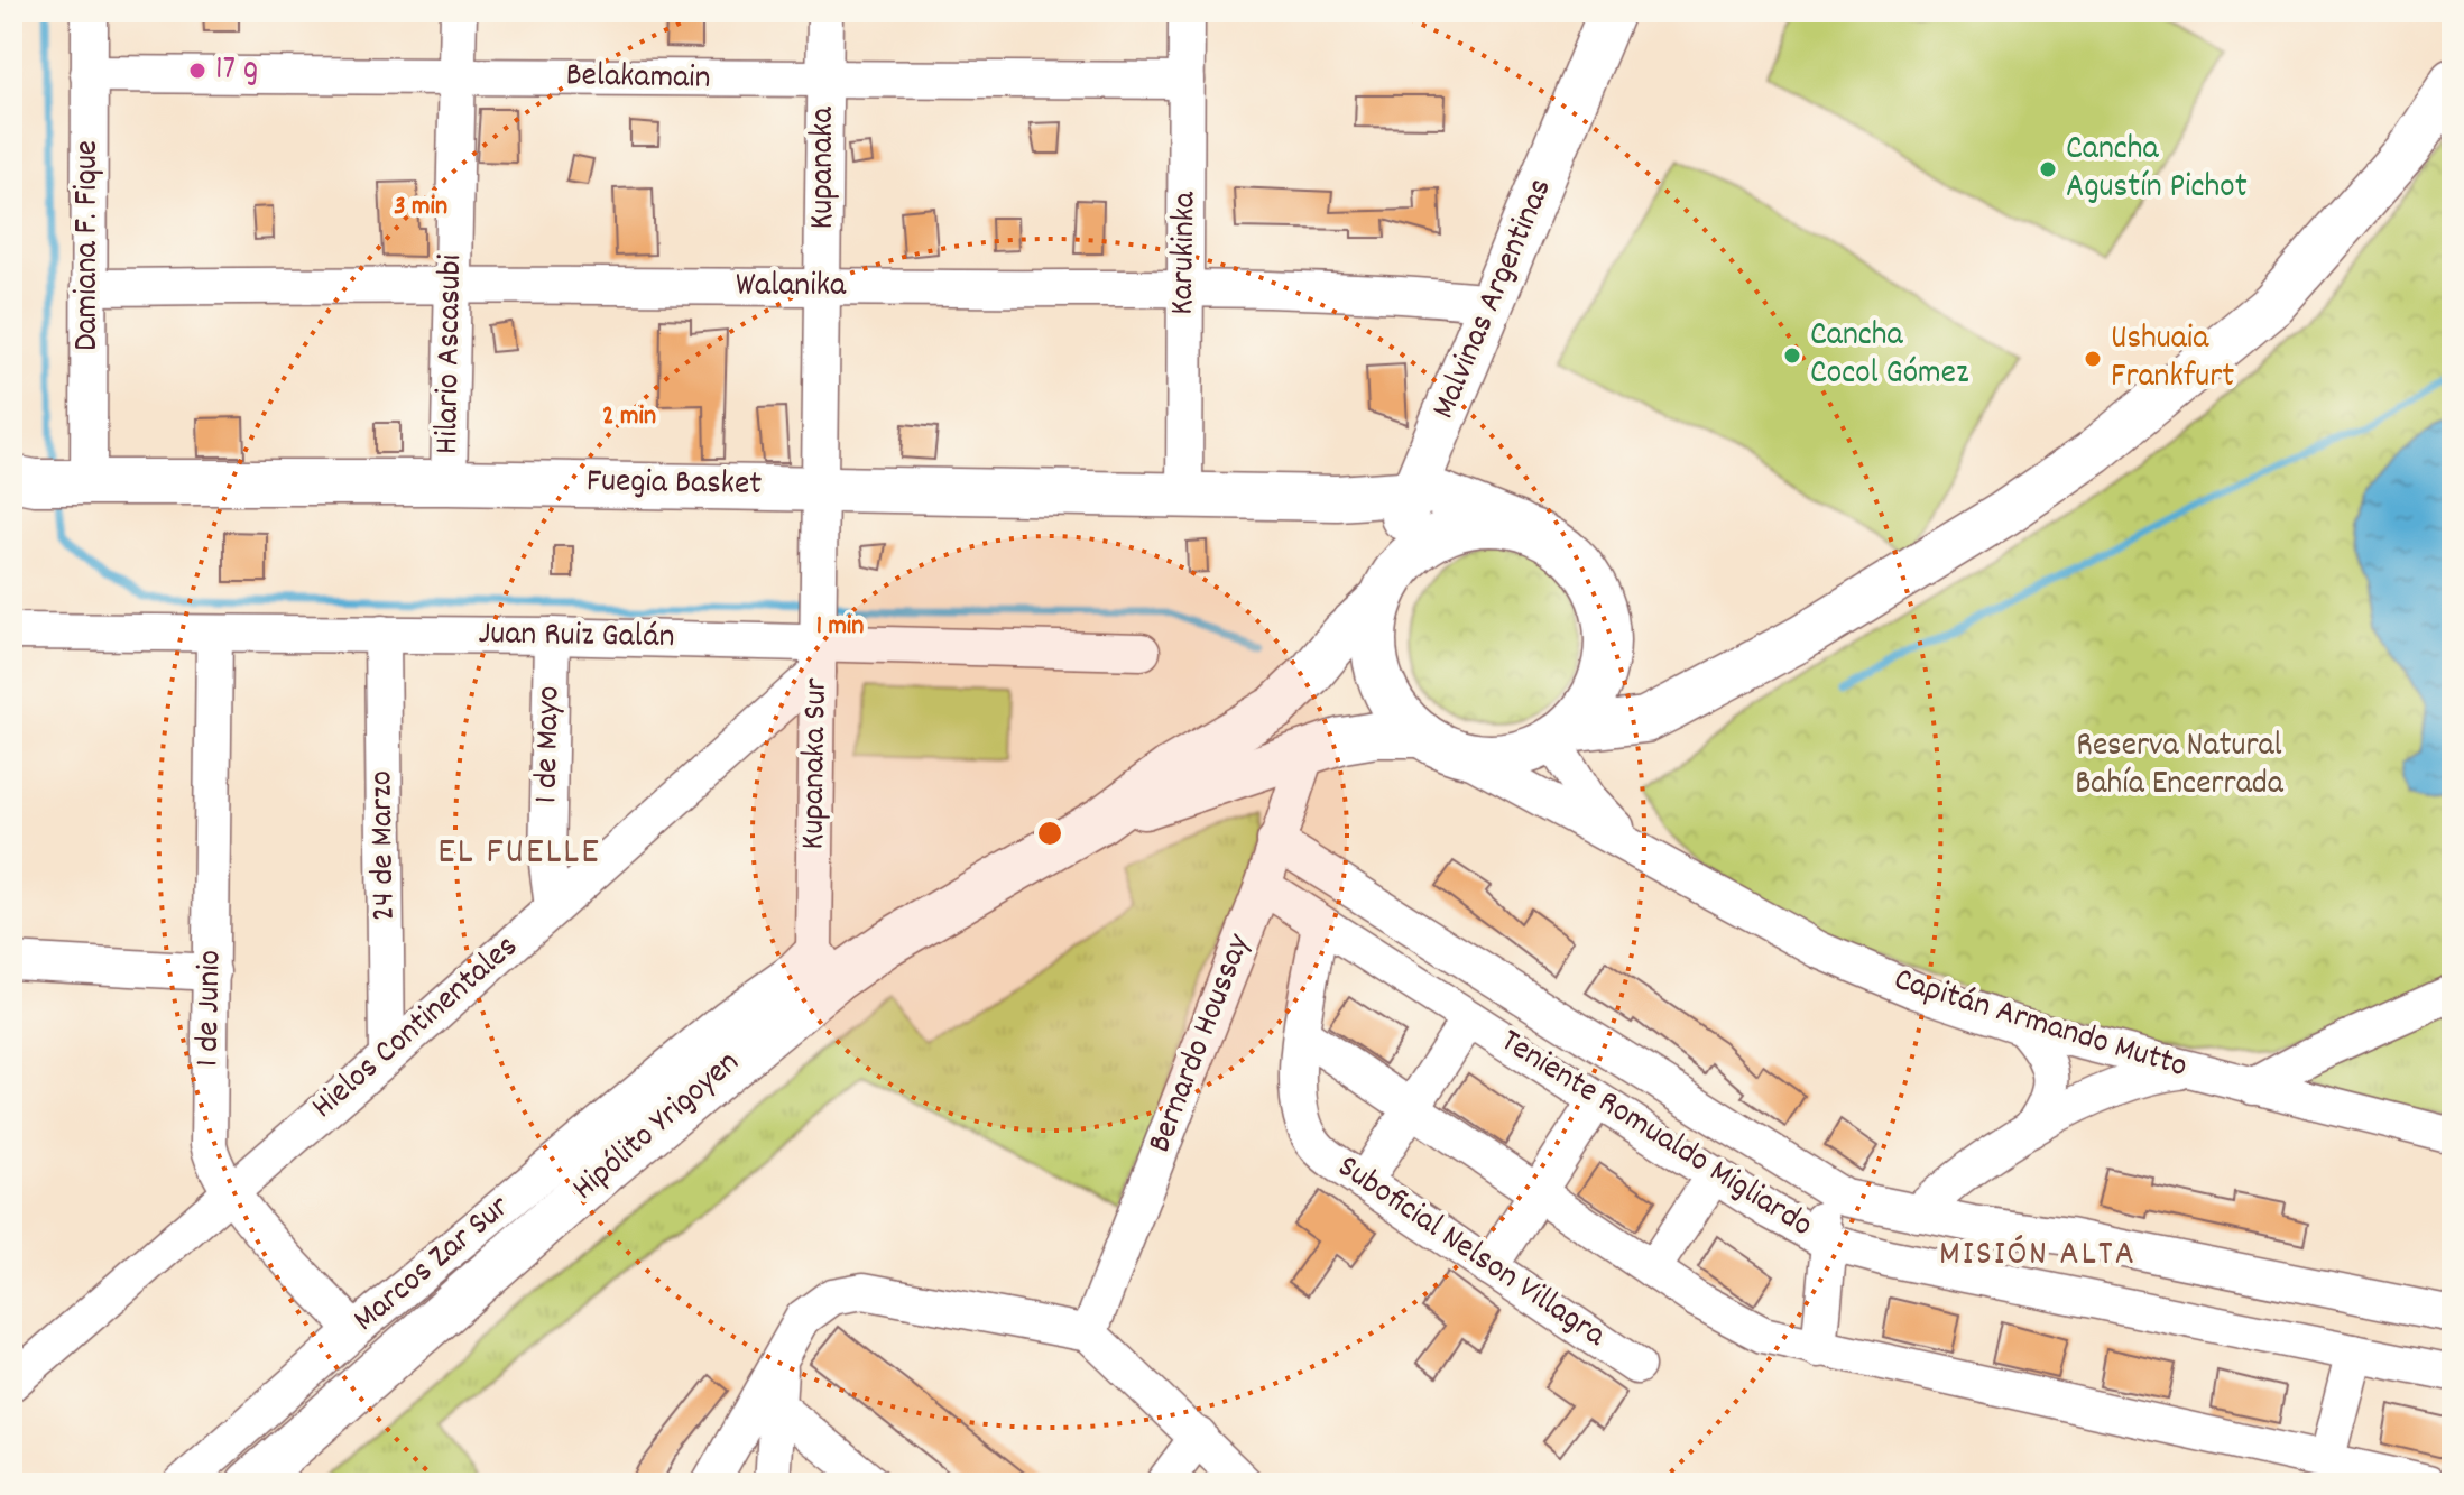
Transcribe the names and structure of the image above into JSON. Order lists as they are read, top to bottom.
{
  "streets": {
    "main road": ["Malvinas Argentinas", "Fuegia Basket", "Hipólito Yrigoyen"],
    "street": [
      "Belakamain",
      "Kupanaka",
      "Damiana F. Fique",
      "Karukinka",
      "Walanika",
      "Hilario Ascasubi",
      "Juan Ruiz Galán",
      "1 de Mayo",
      "Kupanaka Sur",
      "24 de Marzo",
      "1 de Junio",
      "Capitán Armando Mutto",
      "Hielos Continentales",
      "Bernardo Houssay",
      "Teniente Romualdo Migliardo",
      "Suboficial Nelson Villagra",
      "Marcos Zar Sur"
    ]
  },
  "crossings": [
    ["Belakamain", "Kupanaka"],
    ["Belakamain", "Damiana F. Fique"],
    ["Belakamain", "Karukinka"],
    ["Belakamain", "Hilario Ascasubi"],
    ["Kupanaka", "Walanika"],
    ["Kupanaka", "Fuegia Basket"],
    ["Kupanaka", "Kupanaka Sur"],
    ["Damiana F. Fique", "Walanika"],
    ["Damiana F. Fique", "Fuegia Basket"],
    ["Karukinka", "Walanika"],
    ["Karukinka", "Fuegia Basket"],
    ["Walanika", "Malvinas Argentinas"],
    ["Walanika", "Hilario Ascasubi"],
    ["Malvinas Argentinas", "Fuegia Basket"],
    ["Malvinas Argentinas", "Capitán Armando Mutto"],
    ["Malvinas Argentinas", "Hipólito Yrigoyen"],
    ["Hilario Ascasubi", "Fuegia Basket"],
    ["Fuegia Basket", "Kupanaka Sur"],
    ["Fuegia Basket", "Capitán Armando Mutto"],
    ["Juan Ruiz Galán", "1 de Mayo"],
    ["Juan Ruiz Galán", "Kupanaka Sur"],
    ["Juan Ruiz Galán", "24 de Marzo"],
    ["Juan Ruiz Galán", "1 de Junio"],
    ["Juan Ruiz Galán", "Hielos Continentales"],
    ["1 de Mayo", "Hielos Continentales"],
    ["Kupanaka Sur", "Hielos Continentales"],
    ["Kupanaka Sur", "Hipólito Yrigoyen"],
    ["Kupanaka Sur", "Marcos Zar Sur"],
    ["24 de Marzo", "Hielos Continentales"],
    ["1 de Junio", "Hielos Continentales"],
    ["1 de Junio", "Marcos Zar Sur"],
    ["Bernardo Houssay", "Teniente Romualdo Migliardo"],
    ["Hipólito Yrigoyen", "Marcos Zar Sur"],
    ["Teniente Romualdo Migliardo", "Suboficial Nelson Villagra"]
  ],
  "districts": ["EL FUELLE", "MISIÓN ALTA"],
  "parks": ["Reserva Natural Bahía Encerrada"],
  "places": [
    "17 g",
    "Cancha Agustín Pichot",
    "Cancha Cocol Gómez",
    "Ushuaia Frankfurt"
  ],
  "rings": ["3 min", "2 min", "1 min"]
}
